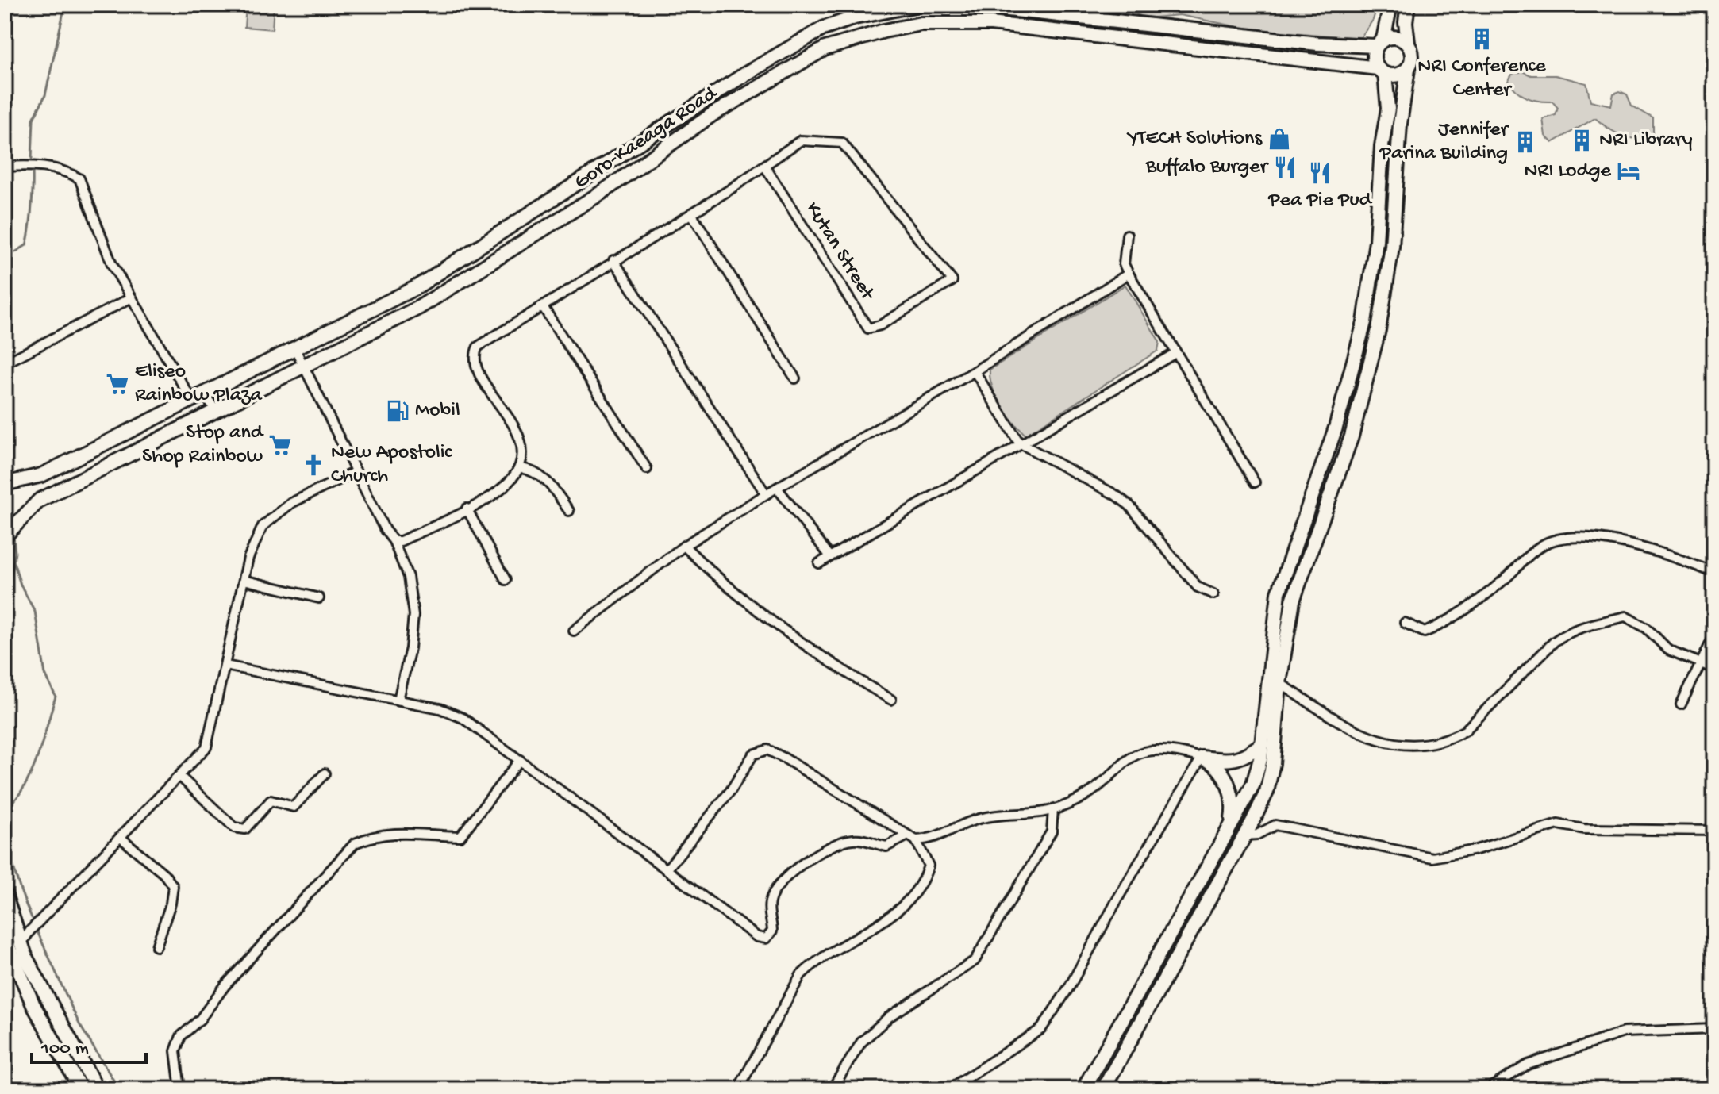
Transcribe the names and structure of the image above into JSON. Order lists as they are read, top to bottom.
{
  "streets": {
    "main road": ["Goro-Kaeaga Road"],
    "street": ["Kutan Street"]
  },
  "places": {
    "building": ["NRI Conference Center", "NRI Library", "Jennifer Parina Building"],
    "shop": ["YTECH Solutions"],
    "restaurant": ["Buffalo Burger", "Pea Pie Pud"],
    "hotel": ["NRI Lodge"],
    "supermarket": ["Eliseo Rainbow Plaza", "Stop and Shop Rainbow"],
    "fuel station": ["Mobil"],
    "church": ["New Apostolic Church"]
  },
  "scale_bar": "100 m"
}
